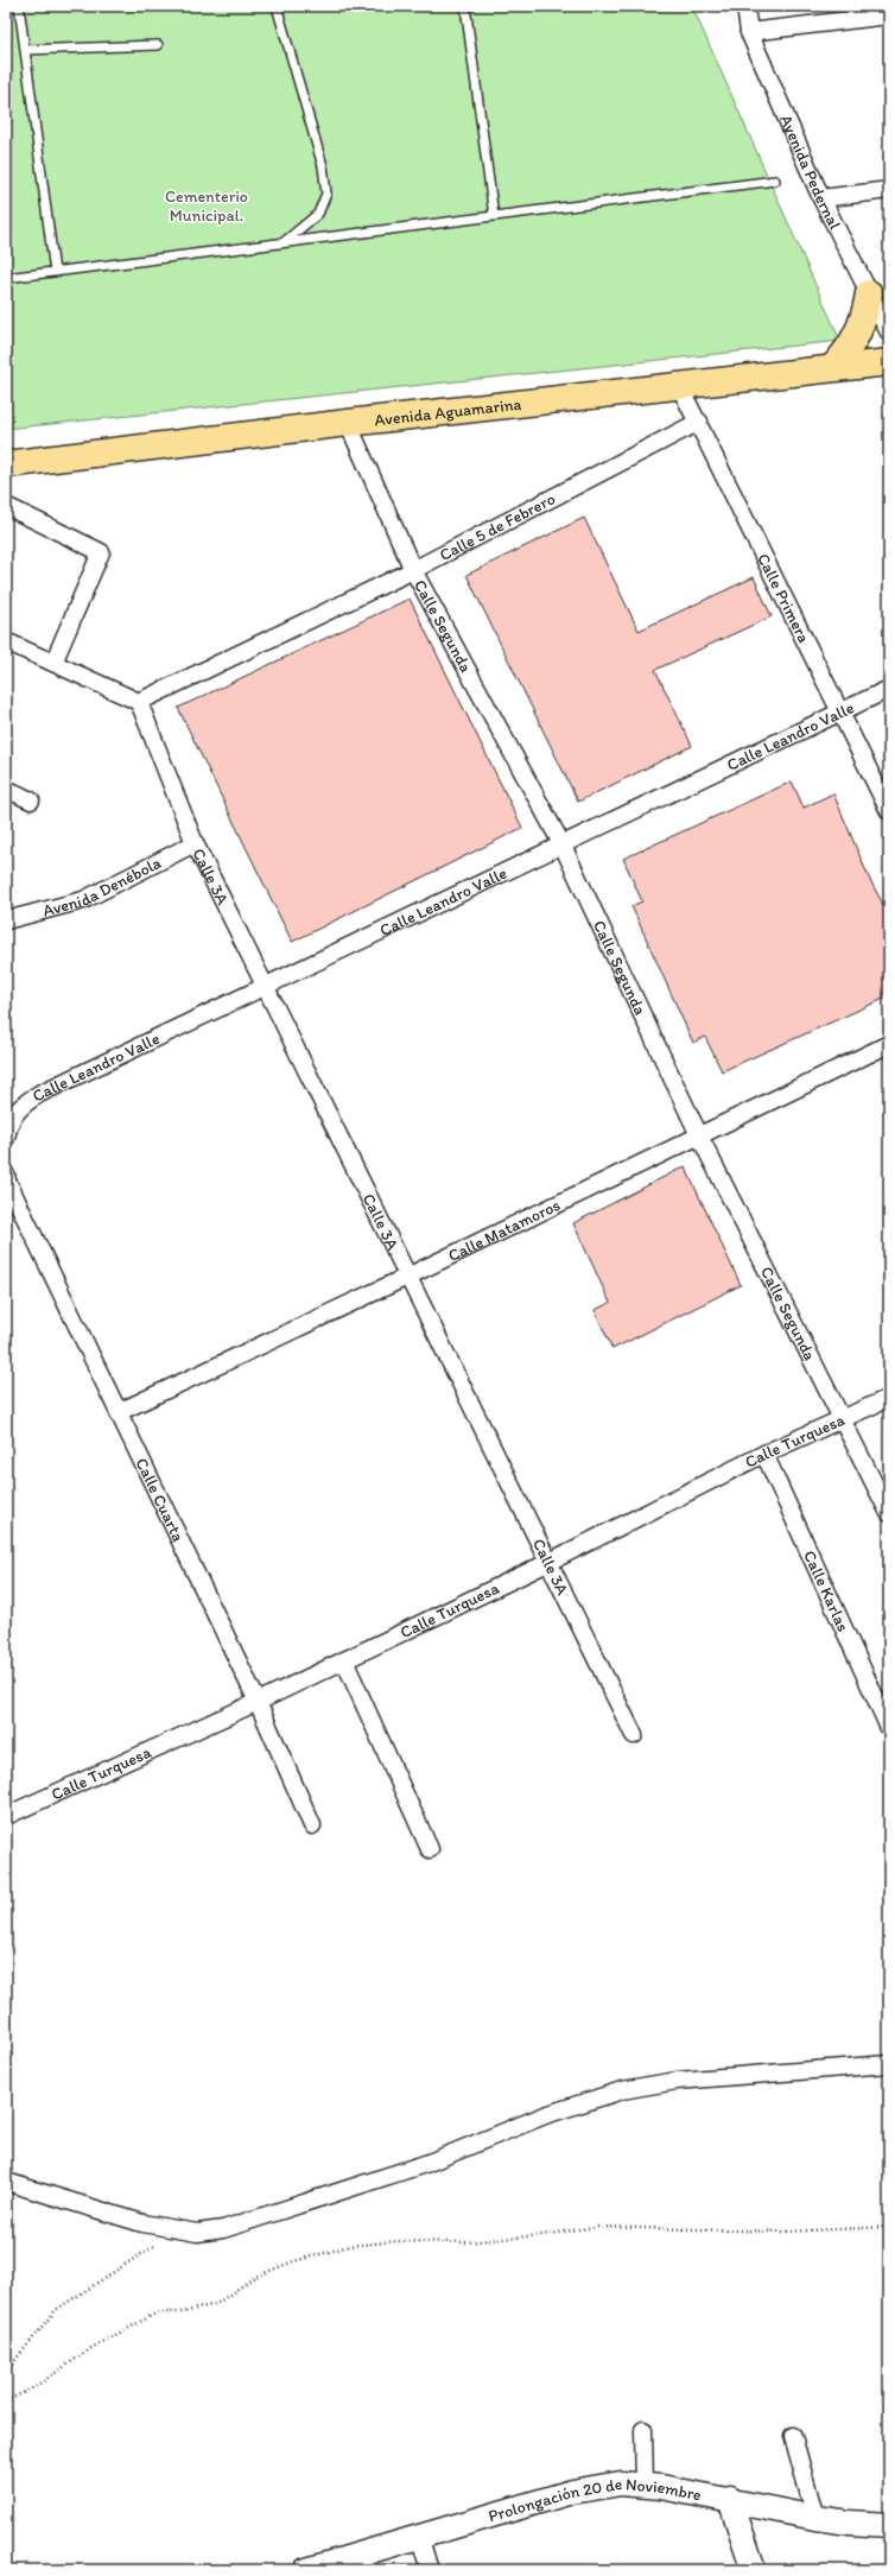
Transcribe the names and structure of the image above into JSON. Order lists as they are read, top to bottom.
{
  "streets": {
    "main road": ["Avenida Aguamarina", "Prolongación 20 de Noviembre"],
    "street": [
      "Avenida Pedernal",
      "Calle 5 de Febrero",
      "Calle Primera",
      "Calle Segunda",
      "Calle Leandro Valle",
      "Calle 3A",
      "Avenida Denébola",
      "Calle Matamoros",
      "Calle Turquesa",
      "Calle Cuarta",
      "Calle Karlas"
    ]
  },
  "crossings": [
    ["Avenida Aguamarina", "Calle Primera"],
    ["Avenida Aguamarina", "Calle Segunda"],
    ["Calle 5 de Febrero", "Calle Primera"],
    ["Calle 5 de Febrero", "Calle Segunda"],
    ["Calle 5 de Febrero", "Calle 3A"],
    ["Calle Primera", "Calle Leandro Valle"],
    ["Calle Segunda", "Calle Leandro Valle"],
    ["Calle Segunda", "Calle Matamoros"],
    ["Calle Segunda", "Calle Turquesa"],
    ["Calle Leandro Valle", "Calle 3A"],
    ["Calle 3A", "Avenida Denébola"],
    ["Calle 3A", "Calle Matamoros"],
    ["Calle 3A", "Calle Turquesa"],
    ["Calle Matamoros", "Calle Cuarta"],
    ["Calle Turquesa", "Calle Cuarta"],
    ["Calle Turquesa", "Calle Karlas"]
  ],
  "parks": ["Cementerio Municipal."]
}
